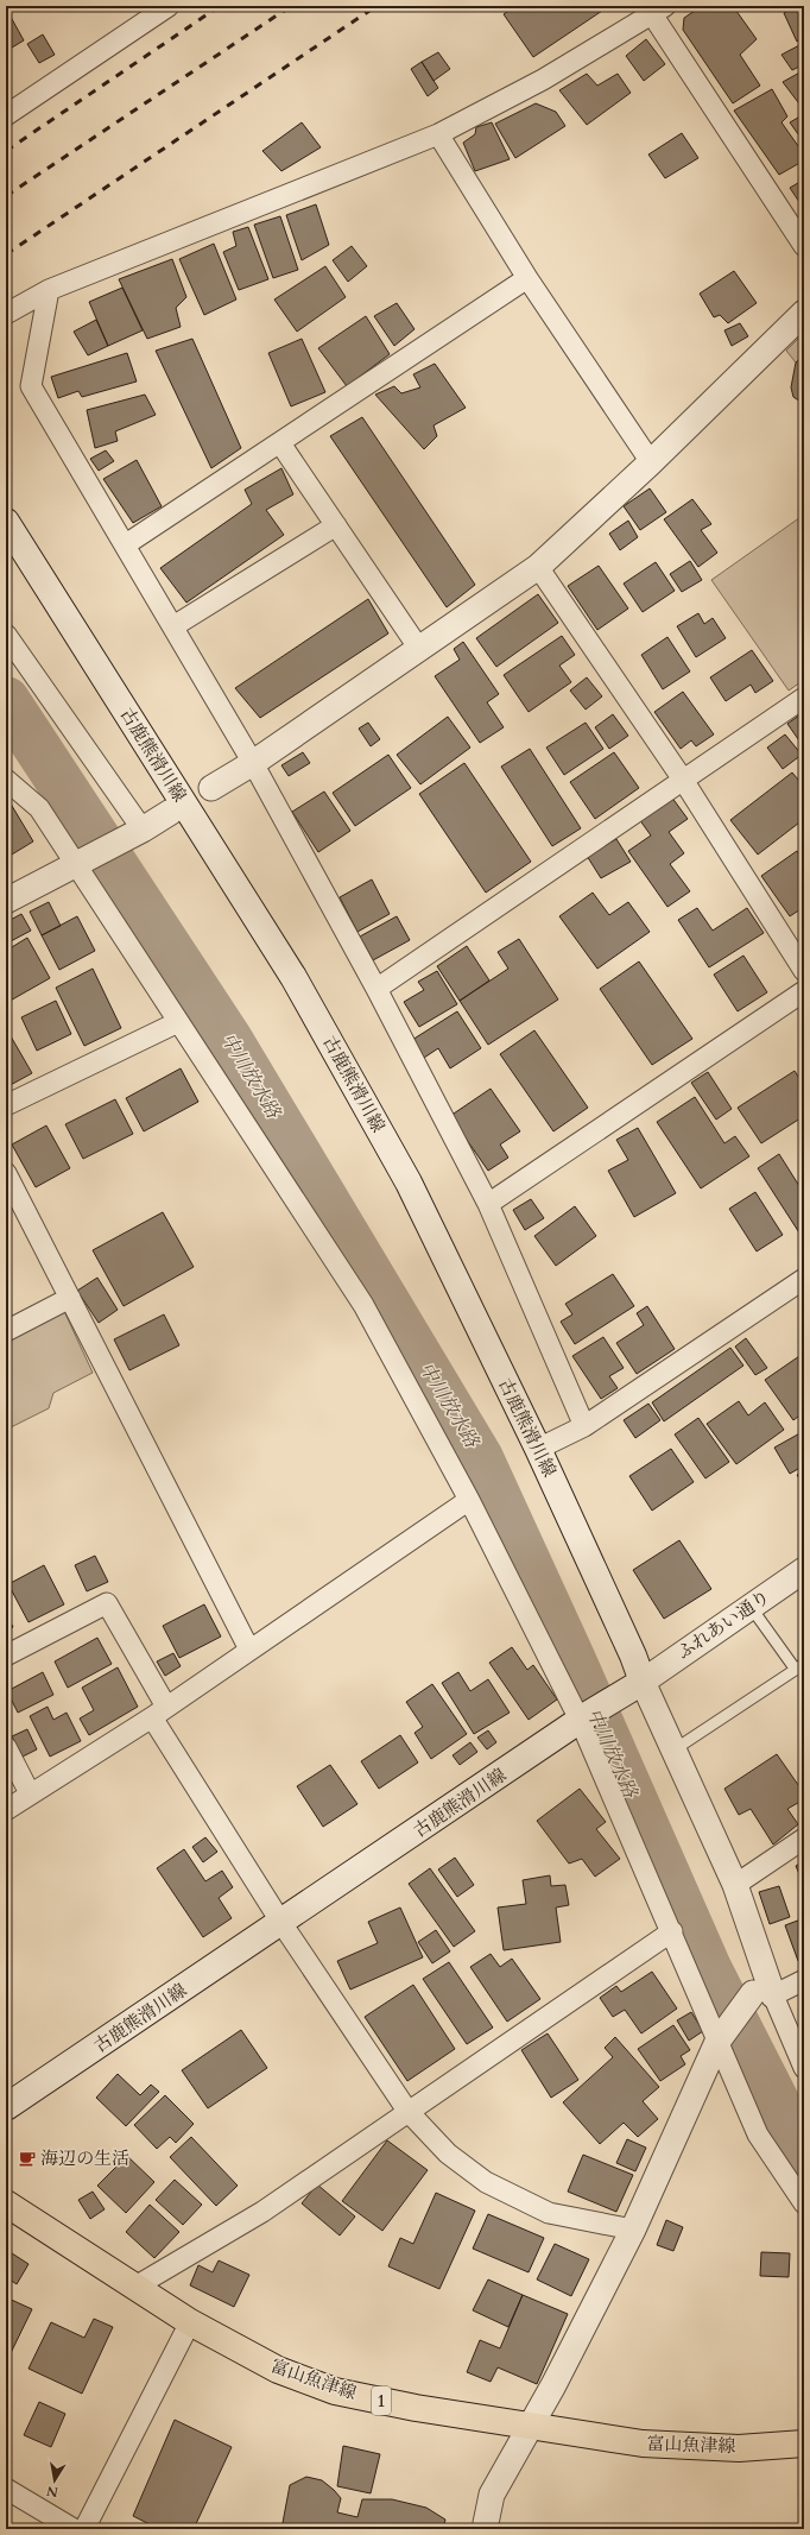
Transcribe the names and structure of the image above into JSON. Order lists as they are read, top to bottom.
{
  "streets": {
    "main road": ["古鹿熊滑川線", "富山魚津線", "1"],
    "street": ["ふれあい通り"]
  },
  "crossings": [
    ["古鹿熊滑川線", "ふれあい通り"]
  ],
  "water": ["中川放水路"],
  "places": {
    "cafe": ["海辺の生活"]
  },
  "north": "bottom"
}
